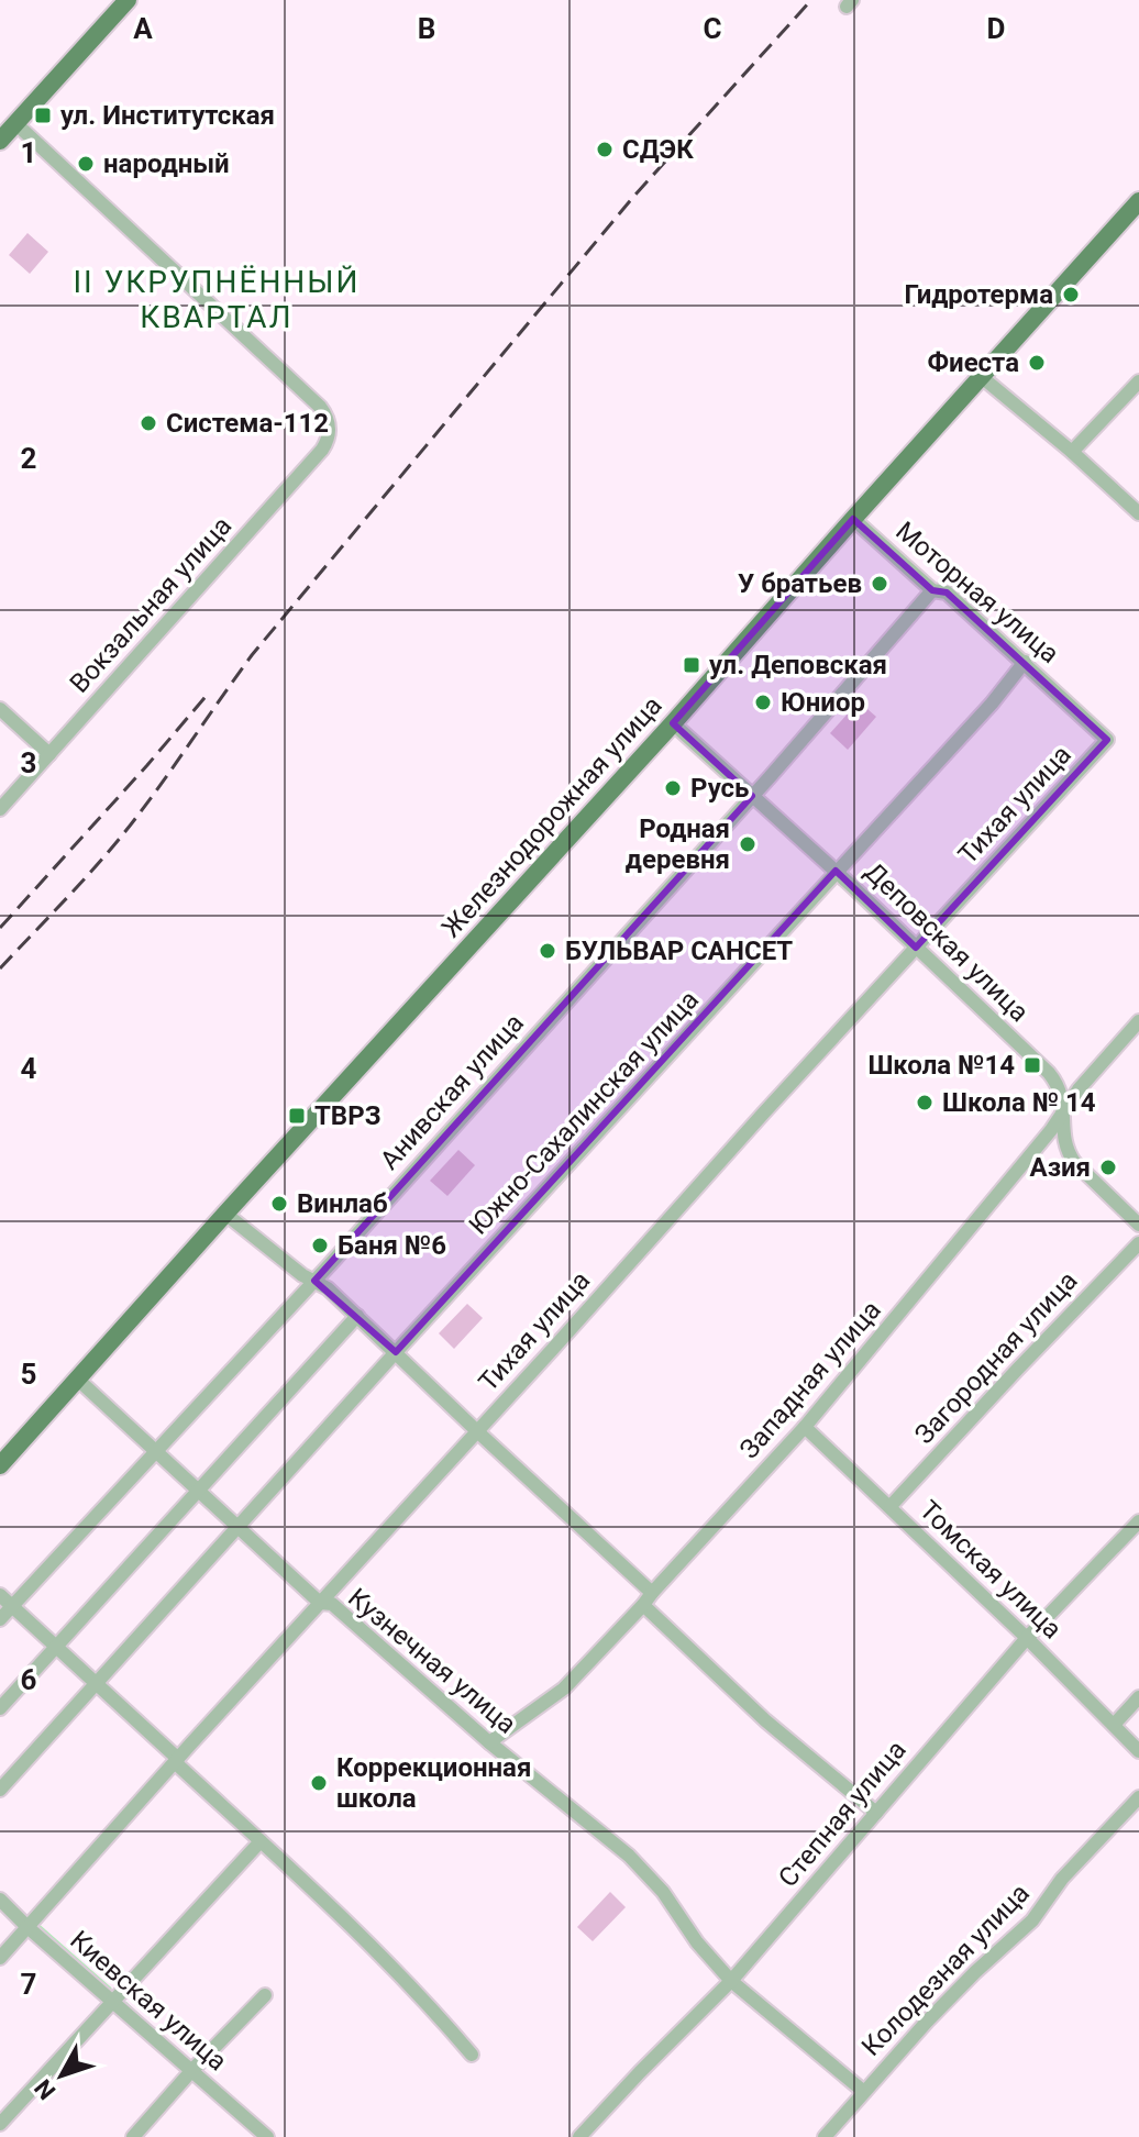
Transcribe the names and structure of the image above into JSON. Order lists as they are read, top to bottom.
{
  "streets": {
    "main road": ["Железнодорожная улица"],
    "street": [
      "Моторная улица",
      "Вокзальная улица",
      "Тихая улица",
      "Деповская улица",
      "Анивская улица",
      "Южно-Сахалинская улица",
      "Загородная улица",
      "Западная улица",
      "Томская улица",
      "Кузнечная улица",
      "Степная улица",
      "Колодезная улица",
      "Киевская улица"
    ]
  },
  "crossings": [
    ["Моторная улица", "Тихая улица"],
    ["Моторная улица", "Железнодорожная улица"],
    ["Моторная улица", "Анивская улица"],
    ["Моторная улица", "Южно-Сахалинская улица"],
    ["Тихая улица", "Деповская улица"],
    ["Тихая улица", "Кузнечная улица"],
    ["Тихая улица", "Киевская улица"],
    ["Железнодорожная улица", "Деповская улица"],
    ["Железнодорожная улица", "Кузнечная улица"],
    ["Деповская улица", "Анивская улица"],
    ["Деповская улица", "Южно-Сахалинская улица"],
    ["Деповская улица", "Западная улица"],
    ["Анивская улица", "Кузнечная улица"],
    ["Южно-Сахалинская улица", "Кузнечная улица"],
    ["Загородная улица", "Томская улица"],
    ["Западная улица", "Томская улица"],
    ["Западная улица", "Кузнечная улица"],
    ["Томская улица", "Степная улица"],
    ["Кузнечная улица", "Степная улица"],
    ["Кузнечная улица", "Колодезная улица"]
  ],
  "districts": ["II УКРУПНЁННЫЙ КВАРТАЛ"],
  "places": {
    "transit": [
      "ул. Институтская",
      "ул. Деповская",
      "Школа №14",
      "ТВРЗ"
    ],
    "other": [
      "СДЭК",
      "народный",
      "Гидротерма",
      "Фиеста",
      "Система-112",
      "У братьев",
      "Юниор",
      "Русь",
      "Родная деревня",
      "БУЛЬВАР САНСЕТ",
      "Школа № 14",
      "Азия",
      "Винлаб",
      "Баня №6",
      "Коррекционная школа"
    ]
  },
  "north": "bottom left",
  "grid": {
    "columns": [
      "A",
      "B",
      "C",
      "D"
    ],
    "rows": [
      "1",
      "2",
      "3",
      "4",
      "5",
      "6",
      "7"
    ]
  }
}
